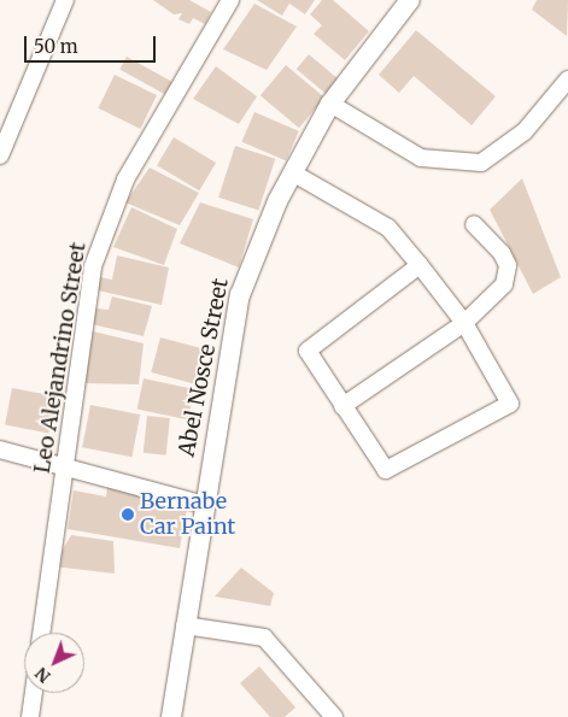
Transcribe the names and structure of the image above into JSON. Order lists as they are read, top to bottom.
{
  "streets": {
    "street": ["Leo Alejandrino Street", "Abel Nosce Street"]
  },
  "places": ["Bernabe Car Paint"],
  "scale_bar": "50 m",
  "north": "bottom left"
}
